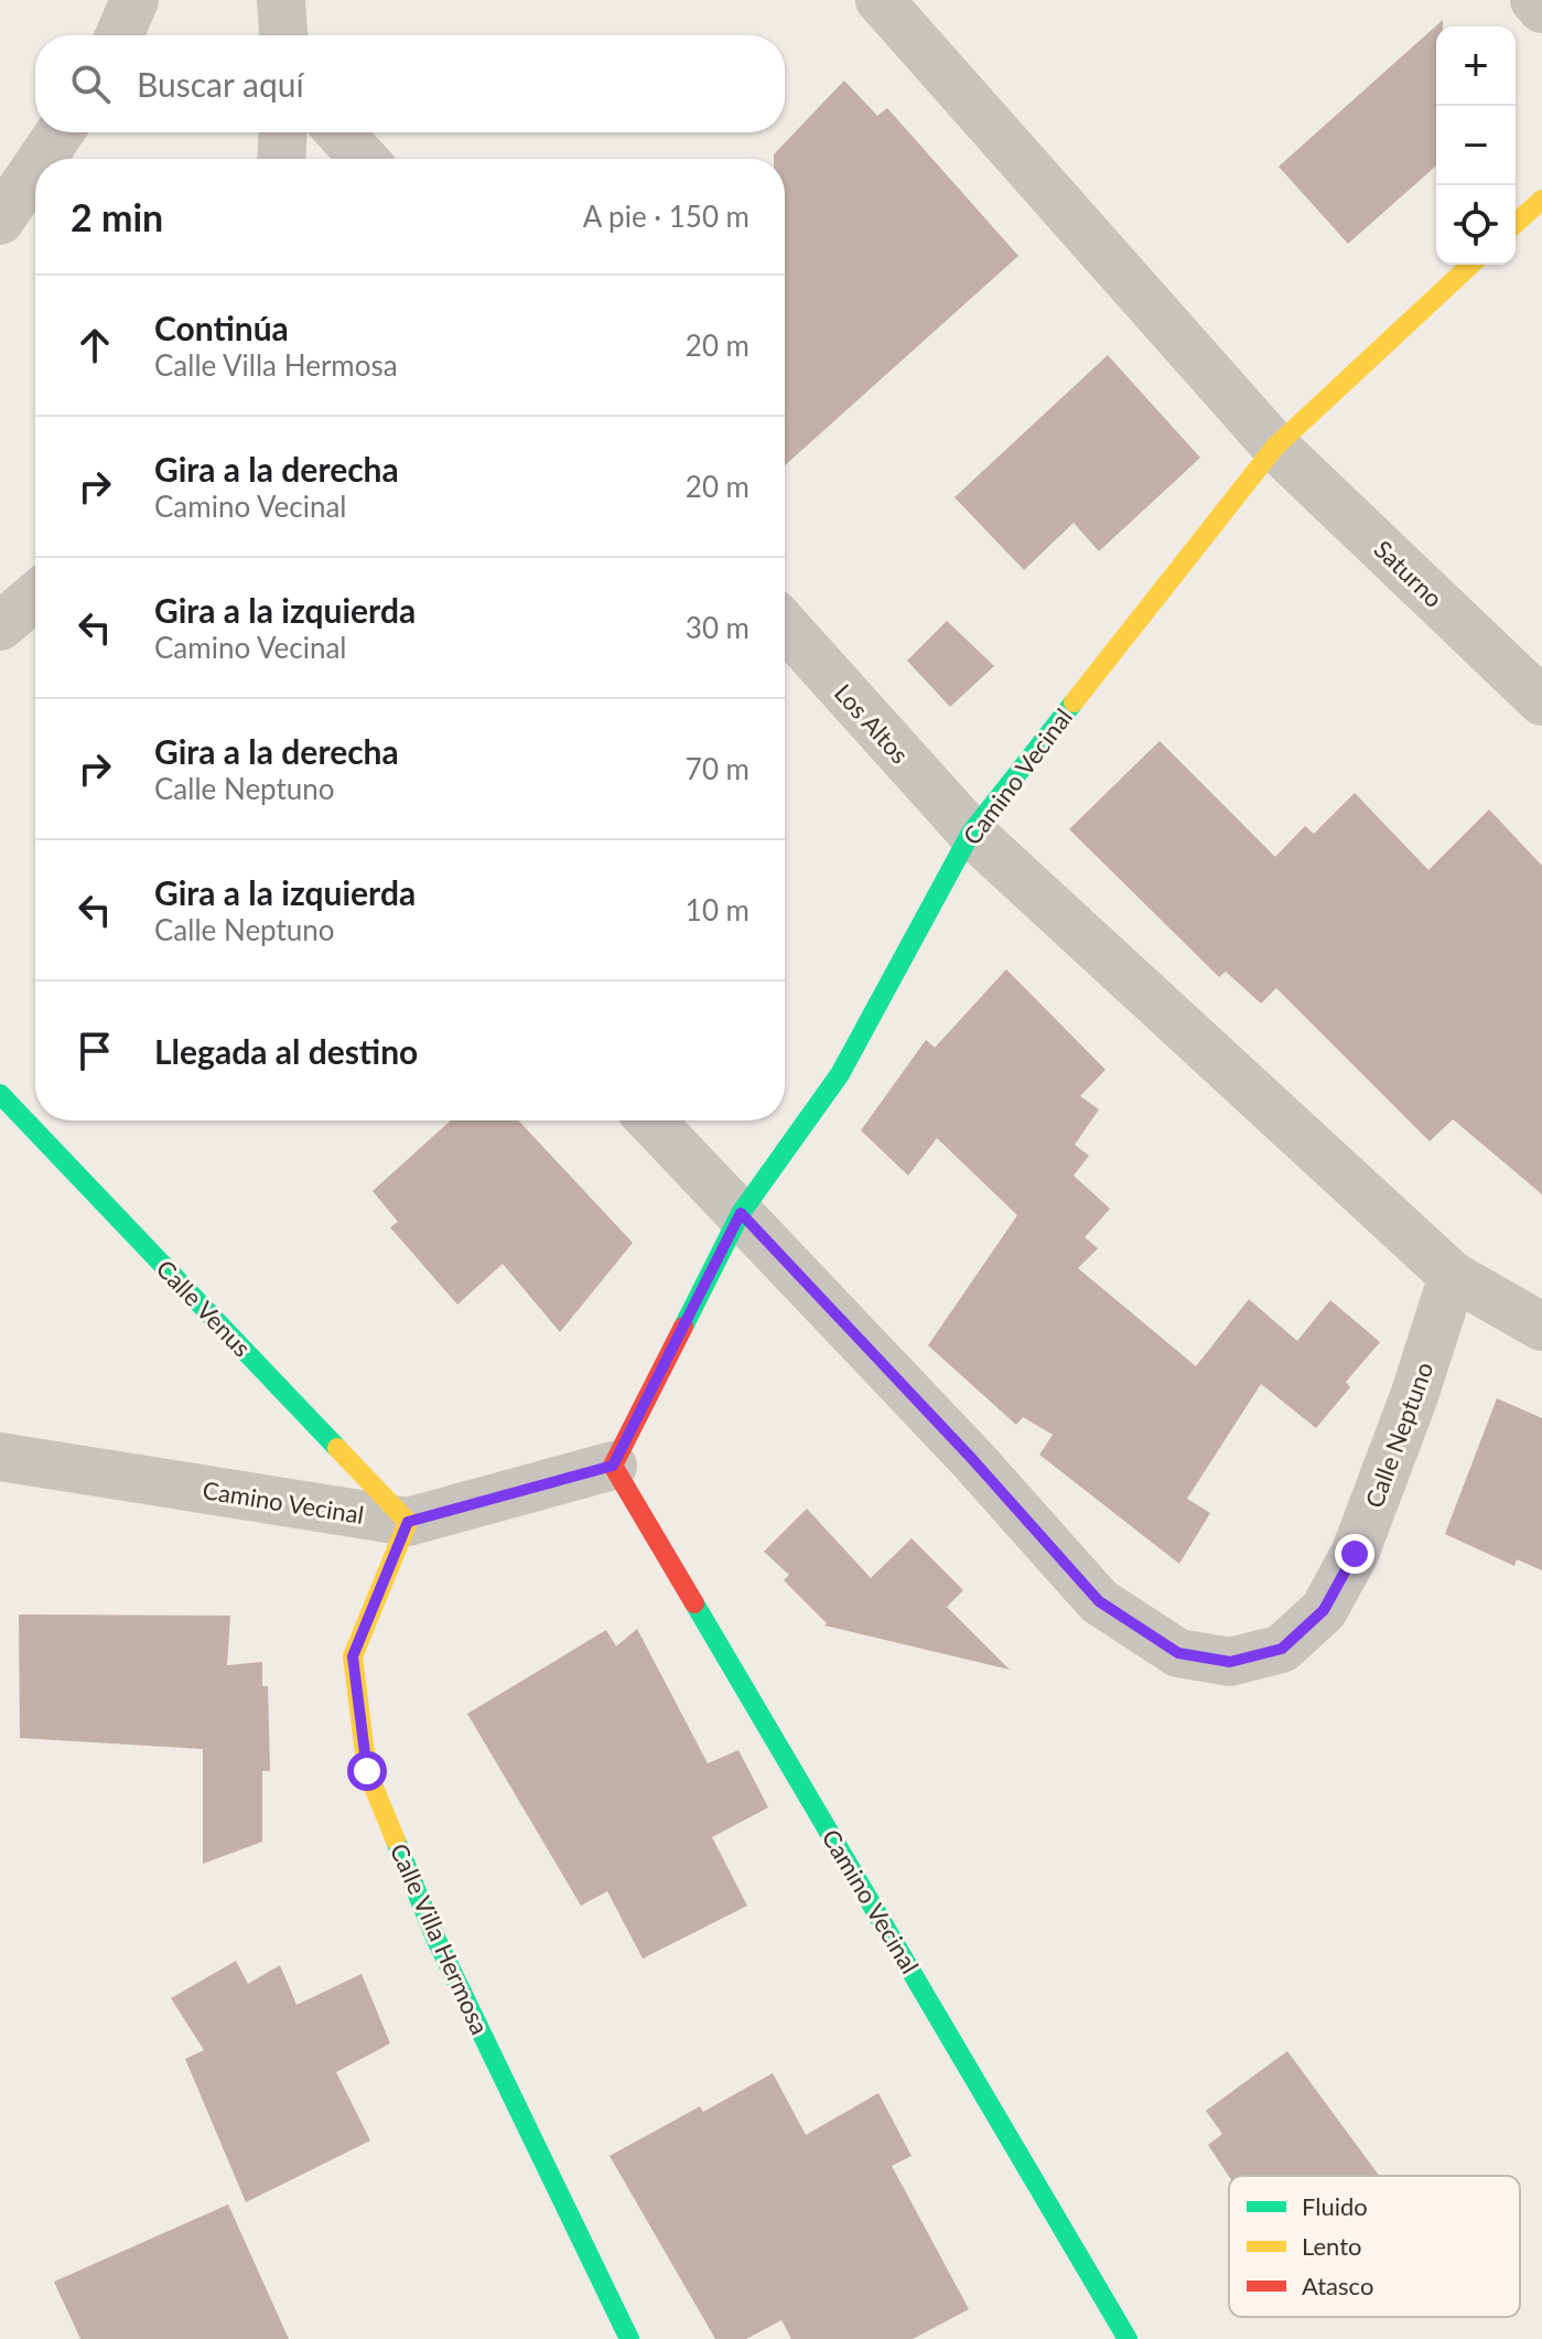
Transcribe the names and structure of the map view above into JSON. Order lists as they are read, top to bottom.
{
  "streets": {
    "street": [
      "Saturno",
      "Los Altos",
      "Camino Vecinal",
      "Calle Venus",
      "Calle Neptuno",
      "Calle Villa Hermosa"
    ]
  },
  "crossings": [
    ["Saturno", "Camino Vecinal"],
    ["Los Altos", "Camino Vecinal"],
    ["Camino Vecinal", "Calle Venus"],
    ["Camino Vecinal", "Calle Neptuno"],
    ["Camino Vecinal", "Calle Villa Hermosa"],
    ["Calle Venus", "Calle Villa Hermosa"]
  ],
  "legend": ["Fluido", "Lento", "Atasco"],
  "page": {
    "map_buttons": ["+", "−"],
    "search": "Buscar aquí",
    "heading": ["2 min", "A pie · 150 m"],
    "list": [
      ["Continúa", "Calle Villa Hermosa", "20 m"],
      ["Gira a la derecha", "Camino Vecinal", "20 m"],
      ["Gira a la izquierda", "Camino Vecinal", "30 m"],
      ["Gira a la derecha", "Calle Neptuno", "70 m"],
      ["Gira a la izquierda", "Calle Neptuno", "10 m"],
      "Llegada al destino"
    ]
  }
}
